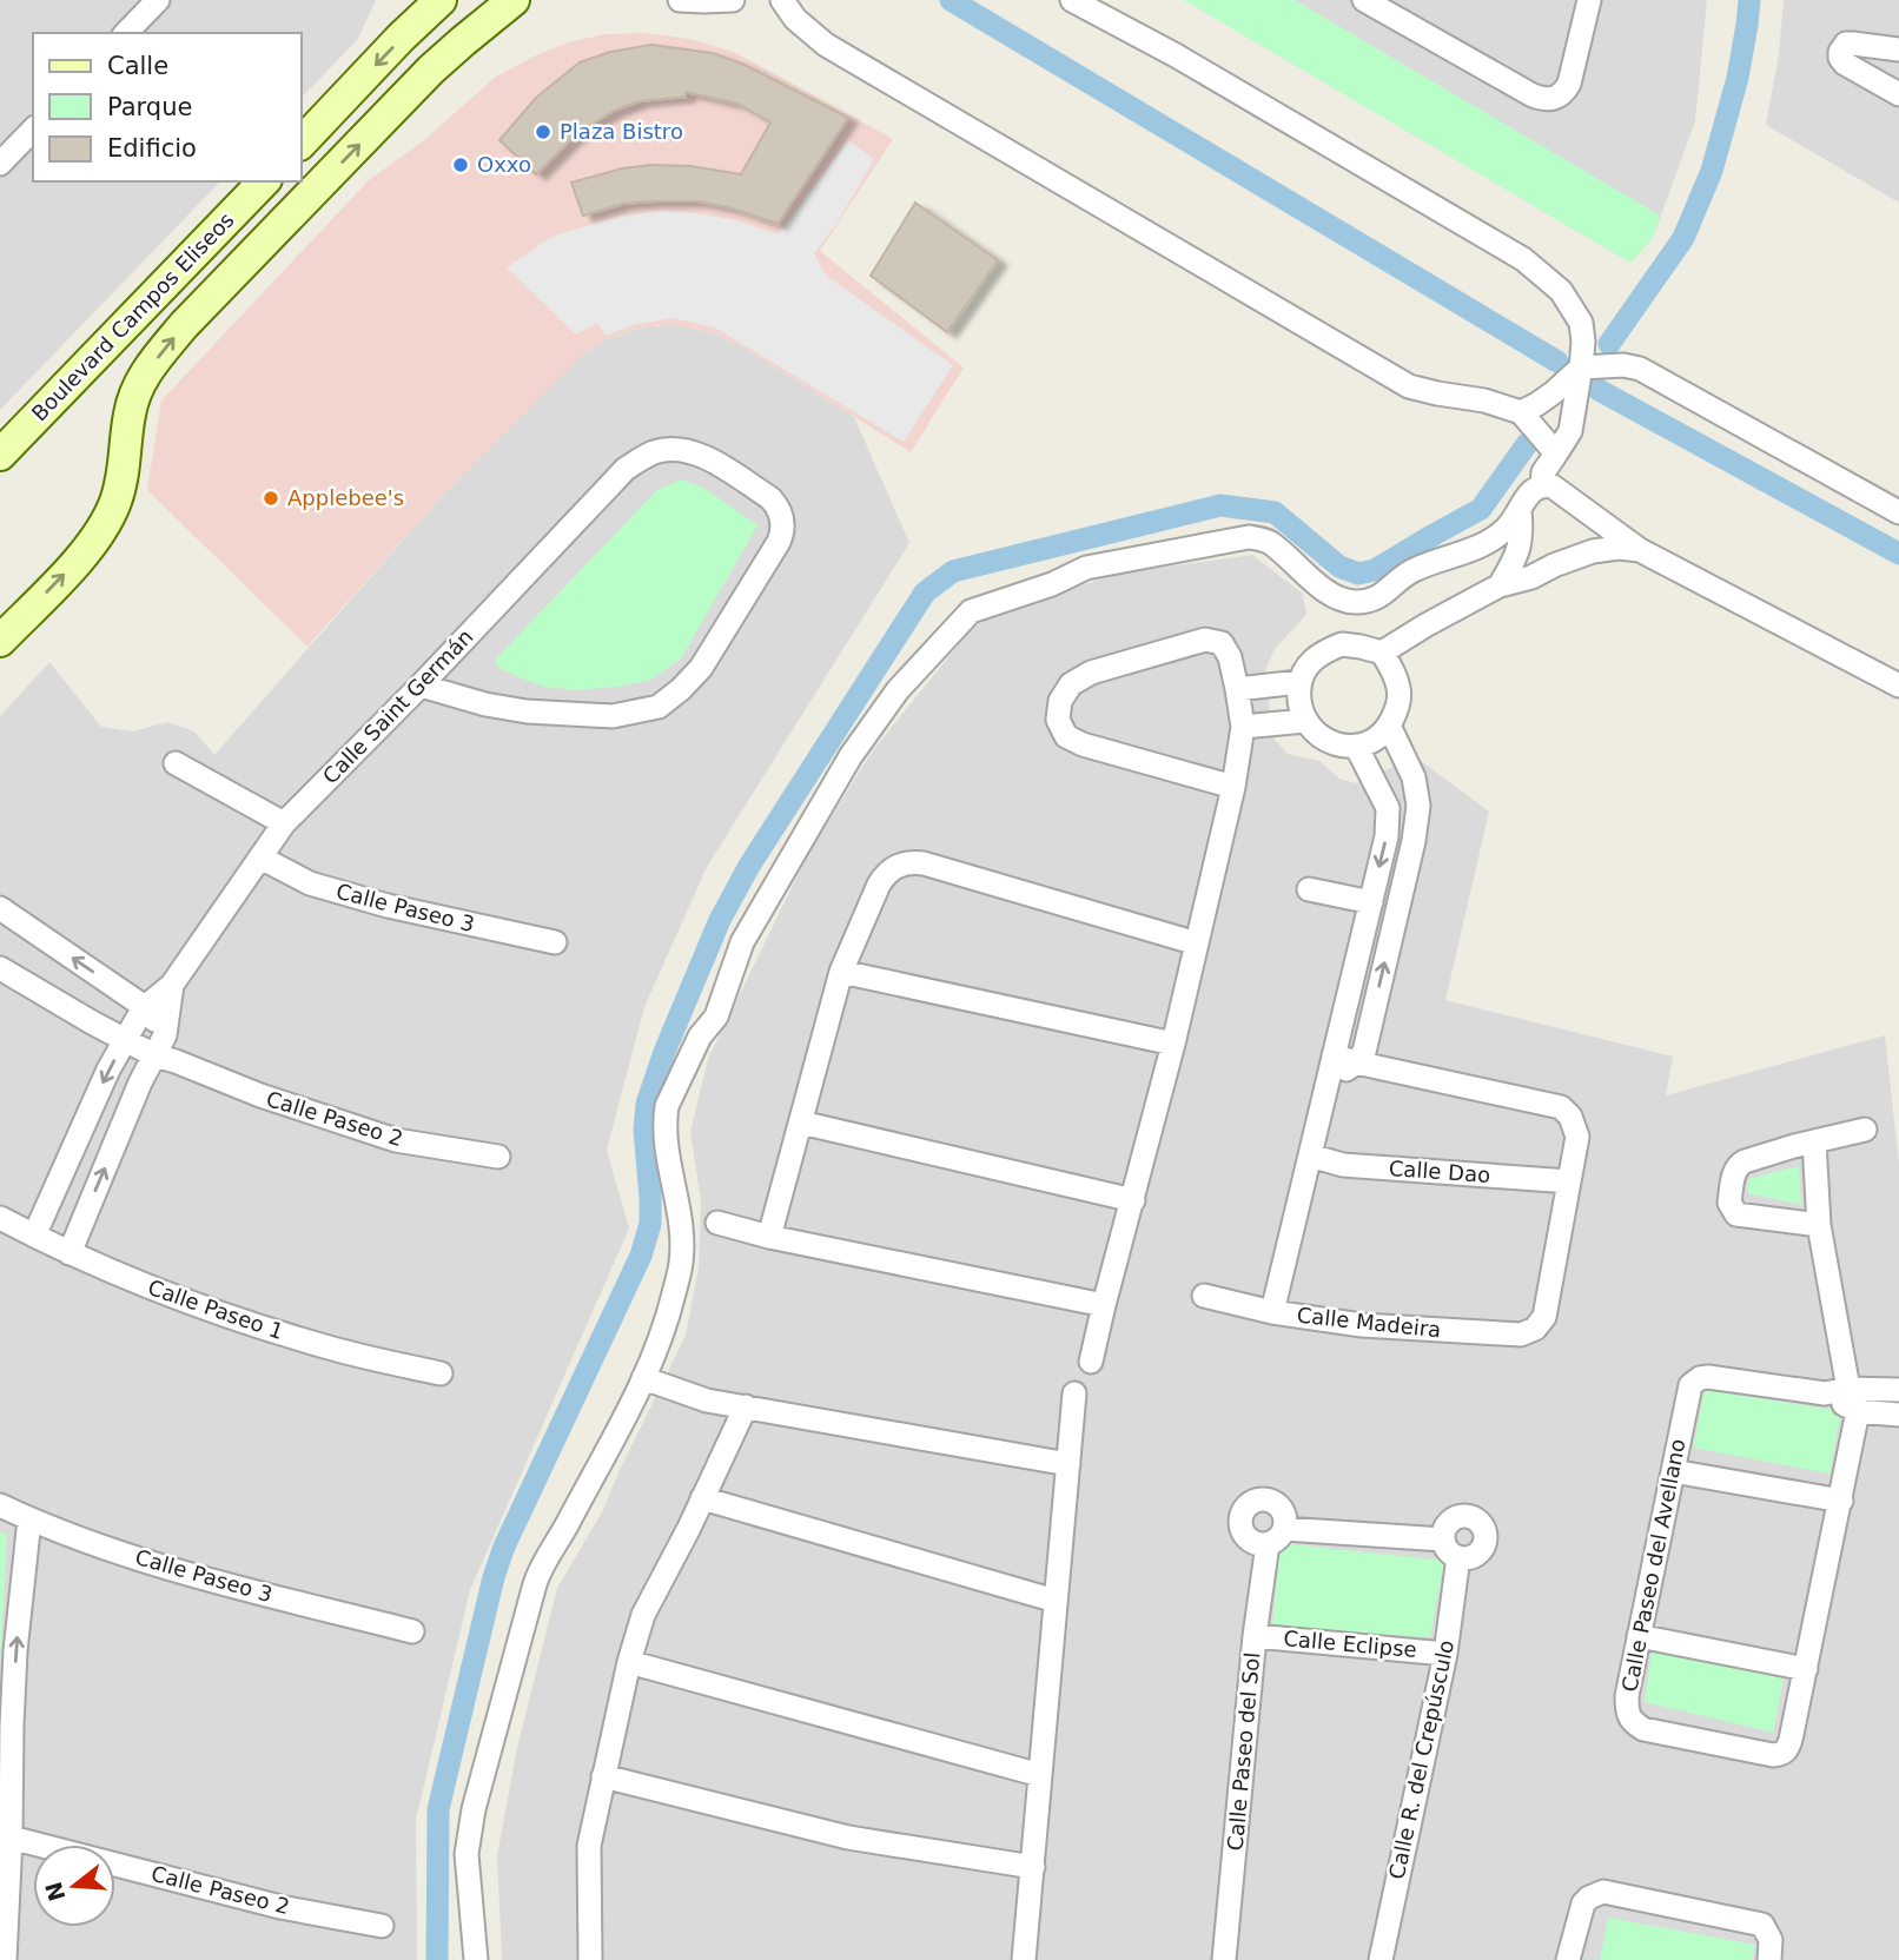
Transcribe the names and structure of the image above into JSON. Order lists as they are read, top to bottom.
{
  "streets": {
    "main road": ["Boulevard Campos Eliseos"],
    "street": [
      "Calle Saint Germán",
      "Calle Paseo 3",
      "Calle Paseo 2",
      "Calle Dao",
      "Calle Paseo 1",
      "Calle Madeira",
      "Calle Paseo del Avellano",
      "Calle Eclipse",
      "Calle Paseo del Sol",
      "Calle R. del Crepúsculo"
    ]
  },
  "crossings": [
    ["Calle Saint Germán", "Calle Paseo 3"],
    ["Calle Saint Germán", "Calle Paseo 2"],
    ["Calle Saint Germán", "Calle Paseo 1"],
    ["Calle Dao", "Calle Madeira"],
    ["Calle Eclipse", "Calle Paseo del Sol"],
    ["Calle Eclipse", "Calle R. del Crepúsculo"],
    ["Calle Paseo del Sol", "Calle R. del Crepúsculo"]
  ],
  "places": ["Plaza Bistro", "Oxxo", "Applebee's"],
  "legend": ["Calle", "Parque", "Edificio"],
  "north": "left"
}
